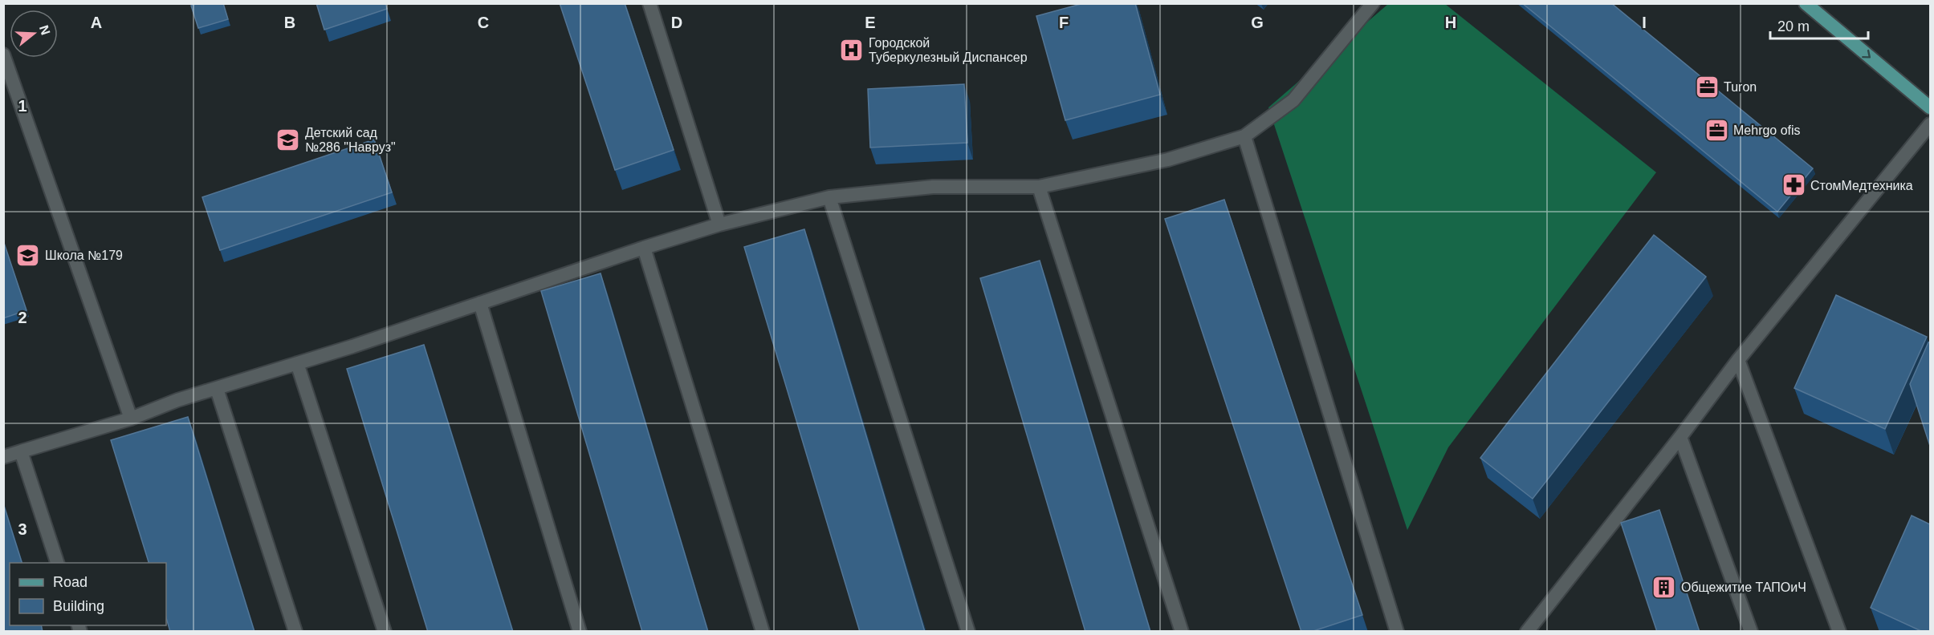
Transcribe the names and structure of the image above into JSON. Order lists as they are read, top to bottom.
{
  "places": {
    "hospital": ["Городской Туберкулезный Диспансер"],
    "office": ["Turon", "Mehrgo ofis"],
    "school or university": ["Детский сад №286 \"Навруз\"", "Школа №179"],
    "pharmacy": ["СтомМедтехника"],
    "building": ["Общежитие ТАПОиЧ"]
  },
  "legend": ["Road", "Building"],
  "scale_bar": "20 m",
  "north": "right",
  "grid": {
    "columns": [
      "A",
      "B",
      "C",
      "D",
      "E",
      "F",
      "G",
      "H",
      "I"
    ],
    "rows": ["1", "2", "3"]
  }
}
